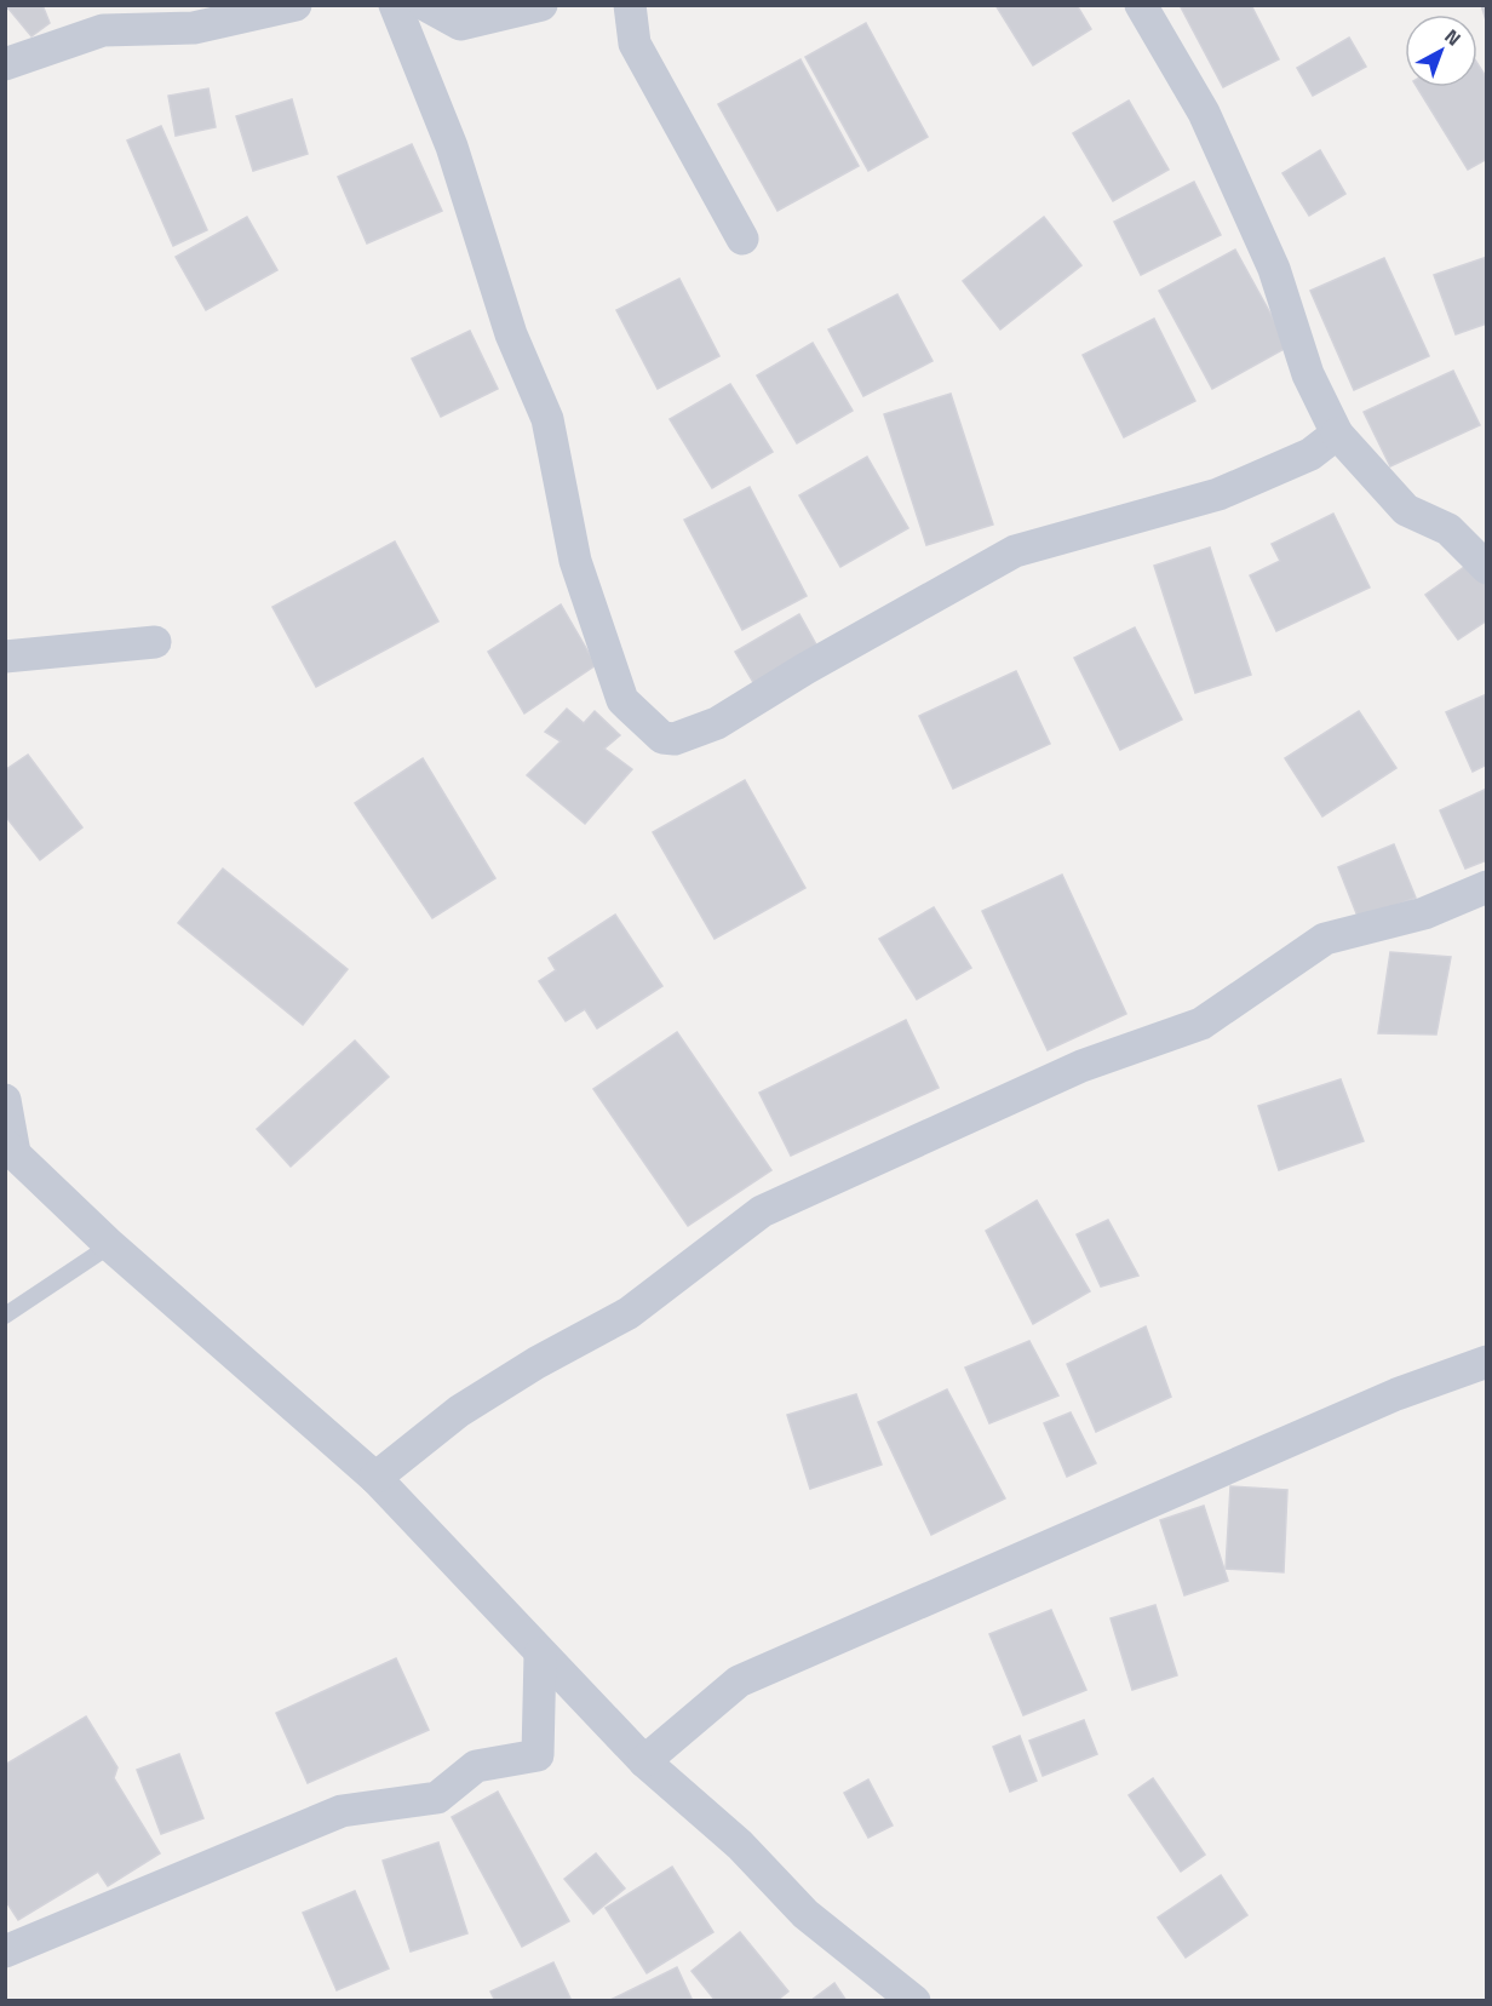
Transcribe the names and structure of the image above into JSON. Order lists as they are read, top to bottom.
{
  "north": "top right"
}
